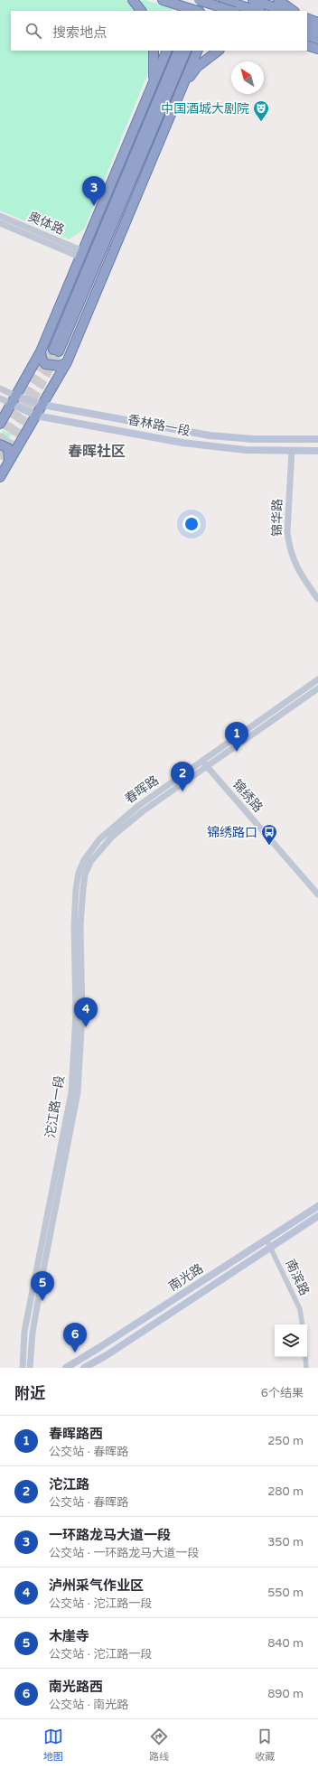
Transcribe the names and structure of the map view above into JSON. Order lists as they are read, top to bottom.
{
  "streets": {
    "main road": ["香林路一段", "南光路"],
    "street": [
      "奥体路",
      "锦华路",
      "春晖路",
      "锦绣路",
      "沱江路一段",
      "南滨路"
    ]
  },
  "crossings": [
    ["香林路一段", "锦华路"],
    ["春晖路", "锦绣路"],
    ["春晖路", "沱江路一段"],
    ["南光路", "南滨路"]
  ],
  "districts": ["春晖社区"],
  "places": {
    "theatre": ["中国酒城大剧院"],
    "bus stop": ["锦绣路口"]
  },
  "north": "top left",
  "page": {
    "search": "搜索地点",
    "pins": [
      "3",
      "1",
      "2",
      "4",
      "5",
      "6"
    ],
    "heading": ["附近", "6个结果"],
    "list": [
      {
        "mark": "1",
        "name": "春晖路西",
        "note": "公交站 · 春晖路",
        "value": "250 m"
      },
      {
        "mark": "2",
        "name": "沱江路",
        "note": "公交站 · 春晖路",
        "value": "280 m"
      },
      {
        "mark": "3",
        "name": "一环路龙马大道一段",
        "note": "公交站 · 一环路龙马大道一段",
        "value": "350 m"
      },
      {
        "mark": "4",
        "name": "泸州采气作业区",
        "note": "公交站 · 沱江路一段",
        "value": "550 m"
      },
      {
        "mark": "5",
        "name": "木崖寺",
        "note": "公交站 · 沱江路一段",
        "value": "840 m"
      },
      {
        "mark": "6",
        "name": "南光路西",
        "note": "公交站 · 南光路",
        "value": "890 m"
      }
    ],
    "nav": ["地图", "路线", "收藏"]
  }
}
